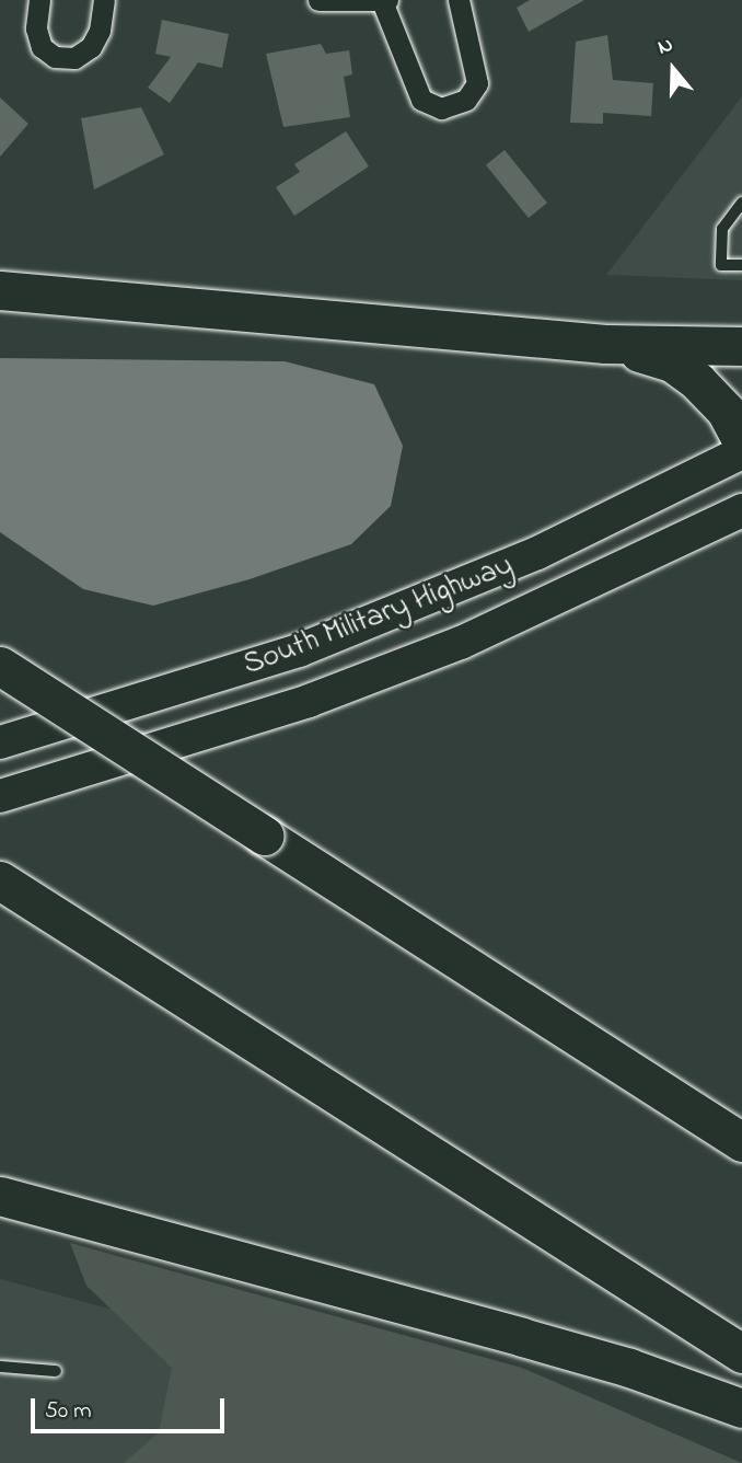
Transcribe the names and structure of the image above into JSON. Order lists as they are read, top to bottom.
{
  "streets": {
    "main road": ["South Military Highway"]
  },
  "scale_bar": "50 m",
  "north": "top"
}
